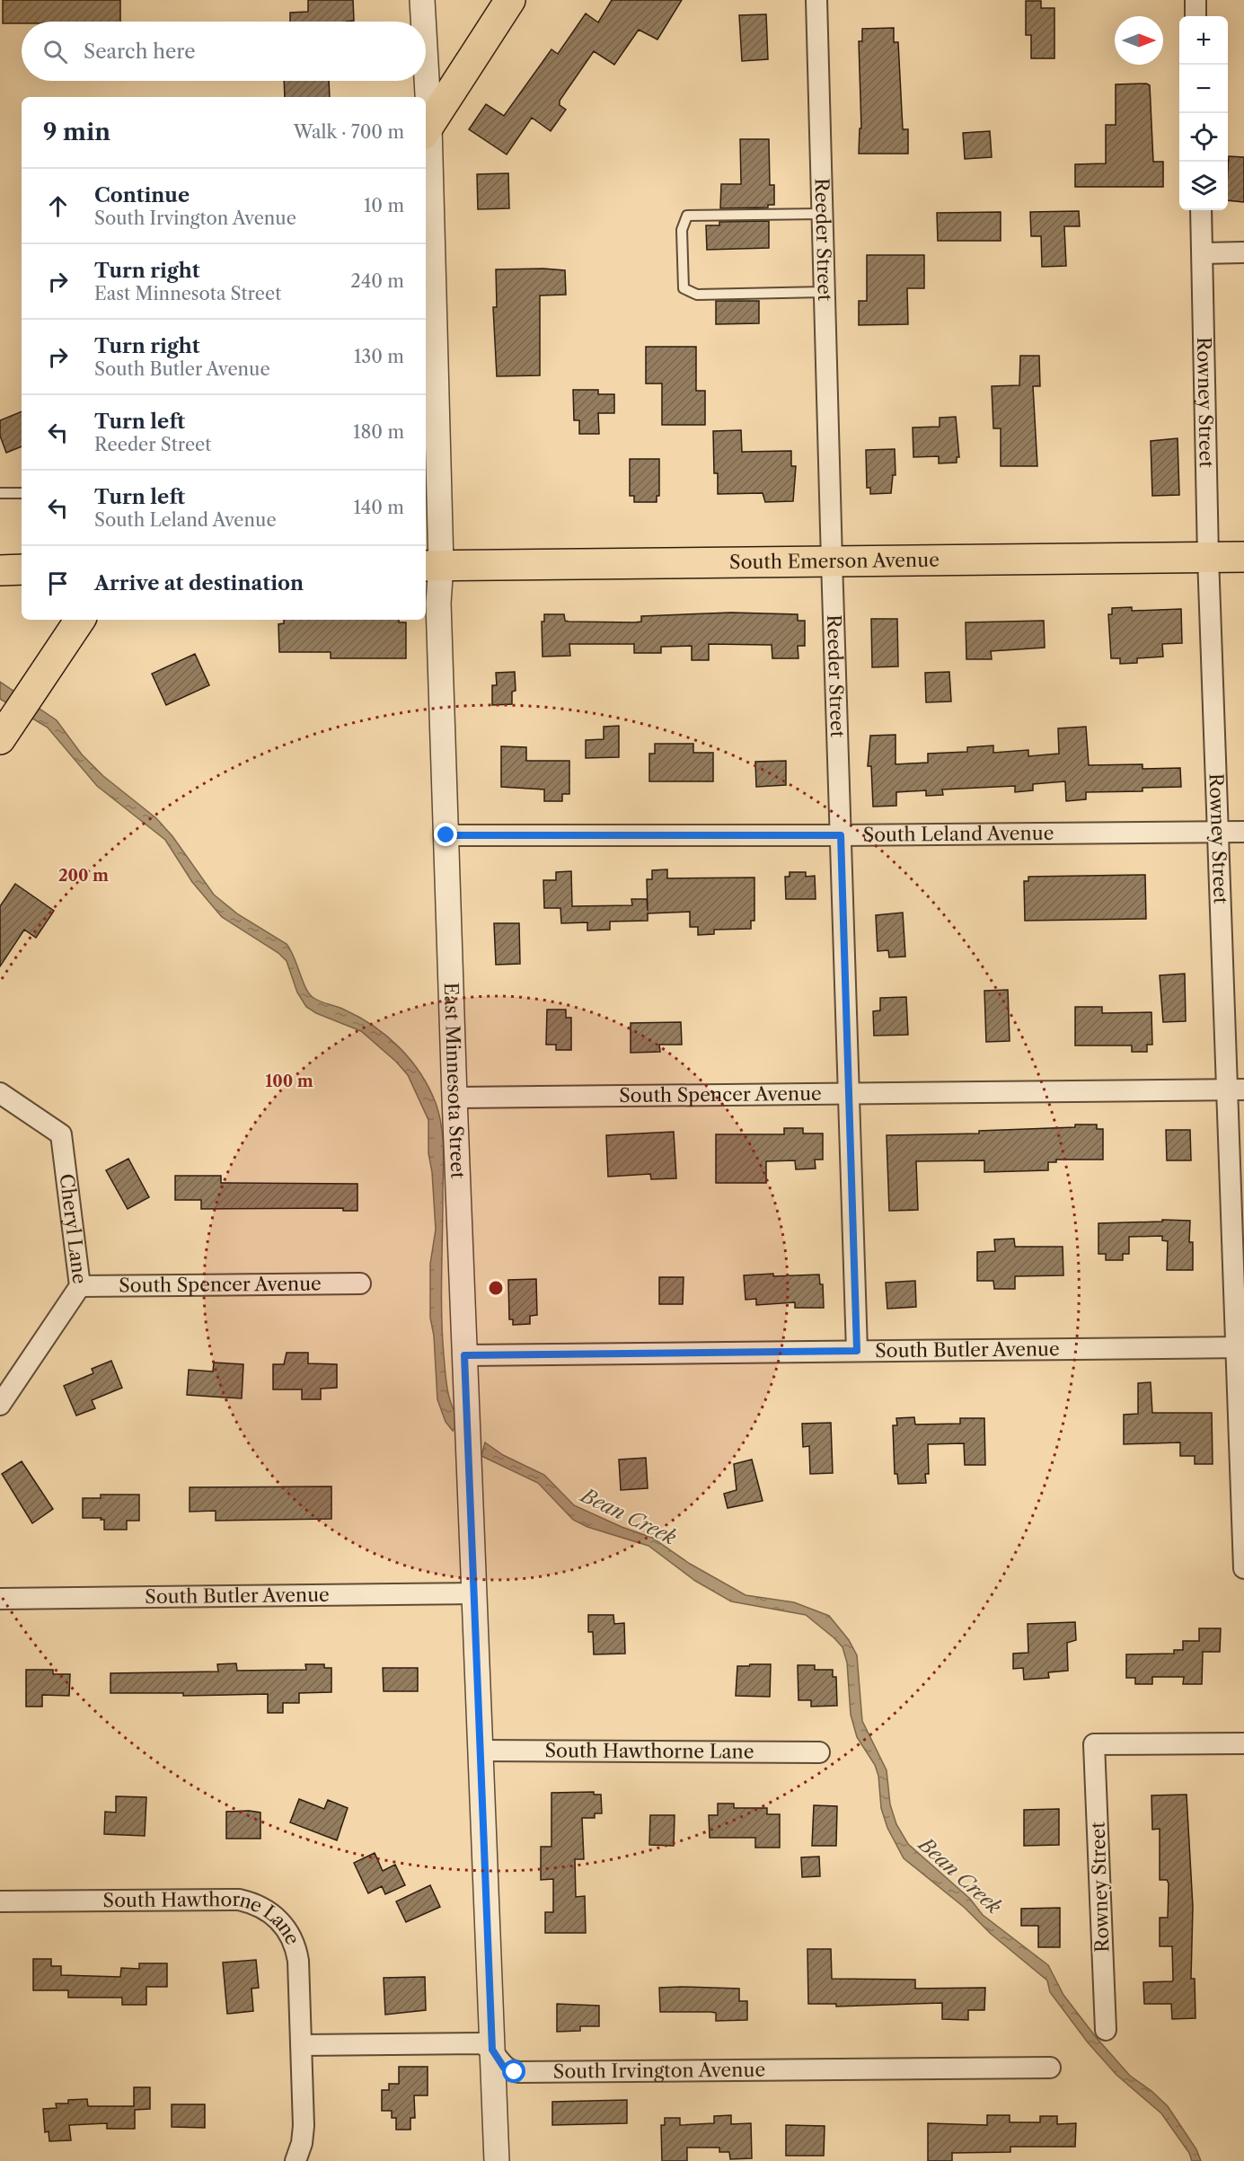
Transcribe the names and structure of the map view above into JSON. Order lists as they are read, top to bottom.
{
  "streets": {
    "main road": ["South Emerson Avenue"],
    "street": [
      "Reeder Street",
      "Rowney Street",
      "South Leland Avenue",
      "East Minnesota Street",
      "South Spencer Avenue",
      "Cheryl Lane",
      "South Butler Avenue",
      "South Hawthorne Lane",
      "South Irvington Avenue"
    ]
  },
  "crossings": [
    ["Reeder Street", "South Emerson Avenue"],
    ["Reeder Street", "South Leland Avenue"],
    ["Reeder Street", "South Spencer Avenue"],
    ["Reeder Street", "South Butler Avenue"],
    ["Rowney Street", "South Emerson Avenue"],
    ["Rowney Street", "South Leland Avenue"],
    ["Rowney Street", "South Spencer Avenue"],
    ["Rowney Street", "South Butler Avenue"],
    ["South Emerson Avenue", "East Minnesota Street"],
    ["South Leland Avenue", "East Minnesota Street"],
    ["East Minnesota Street", "South Spencer Avenue"],
    ["East Minnesota Street", "South Butler Avenue"],
    ["East Minnesota Street", "South Hawthorne Lane"],
    ["East Minnesota Street", "South Irvington Avenue"],
    ["South Spencer Avenue", "Cheryl Lane"]
  ],
  "water": ["Bean Creek"],
  "north": "right",
  "page": {
    "map_buttons": ["+", "−"],
    "search": "Search here",
    "heading": ["9 min", "Walk · 700 m"],
    "list": [
      ["Continue", "South Irvington Avenue", "10 m"],
      ["Turn right", "East Minnesota Street", "240 m"],
      ["Turn right", "South Butler Avenue", "130 m"],
      ["Turn left", "Reeder Street", "180 m"],
      ["Turn left", "South Leland Avenue", "140 m"],
      "Arrive at destination"
    ]
  },
  "rings": ["200 m", "100 m"]
}
